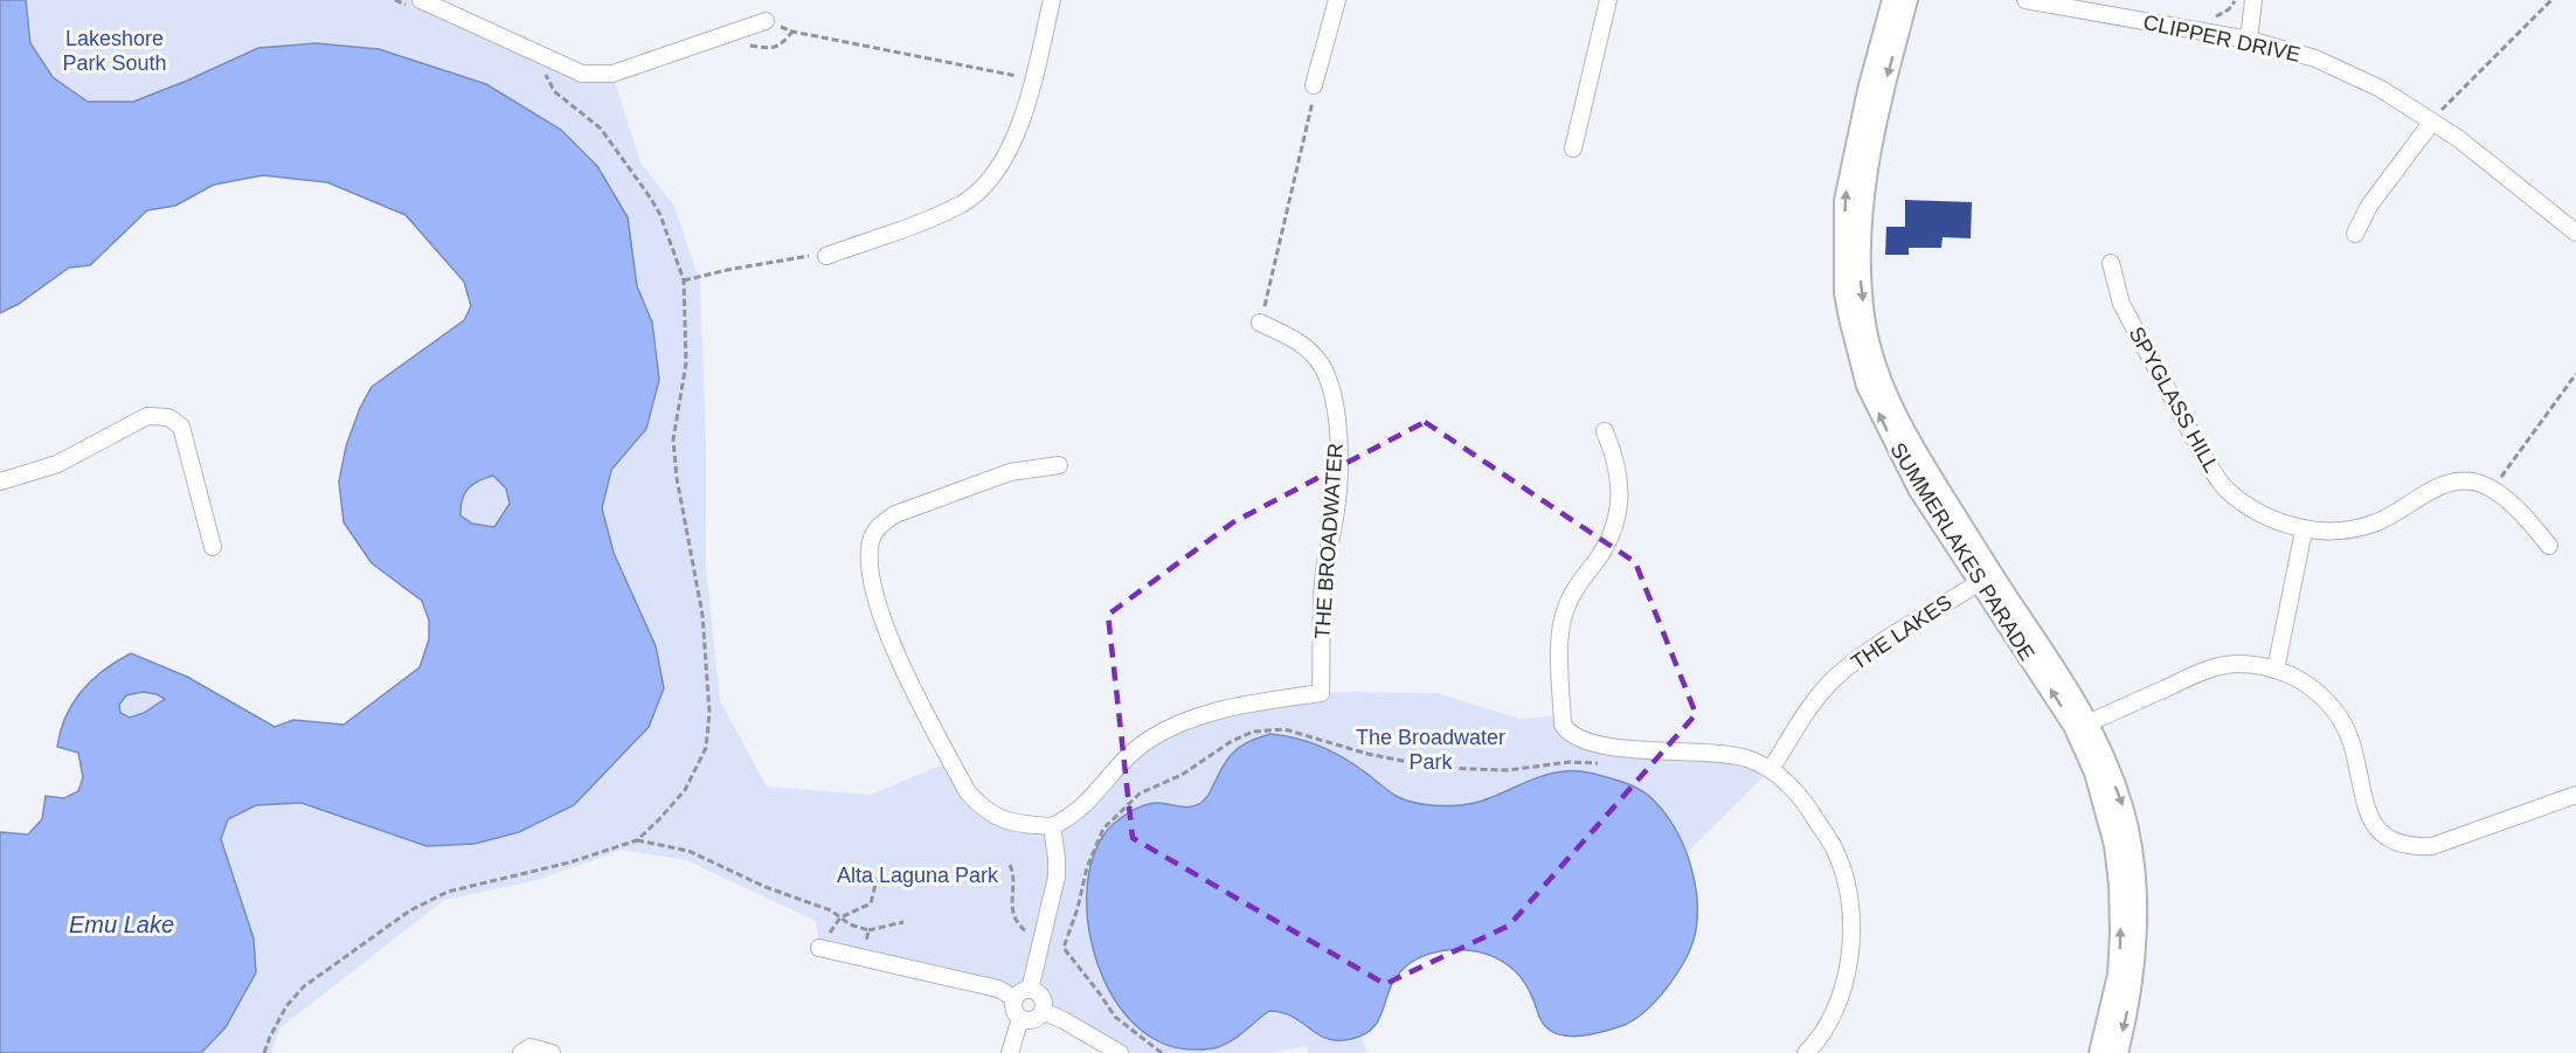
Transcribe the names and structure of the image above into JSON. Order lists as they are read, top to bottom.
{
  "streets": {
    "street": [
      "CLIPPER DRIVE",
      "SPYGLASS HILL",
      "THE BROADWATER",
      "SUMMERLAKES PARADE",
      "THE LAKES"
    ]
  },
  "crossings": [
    ["SUMMERLAKES PARADE", "THE LAKES"]
  ],
  "water": ["Emu Lake"],
  "parks": ["Lakeshore Park South", "The Broadwater Park", "Alta Laguna Park"]
}
